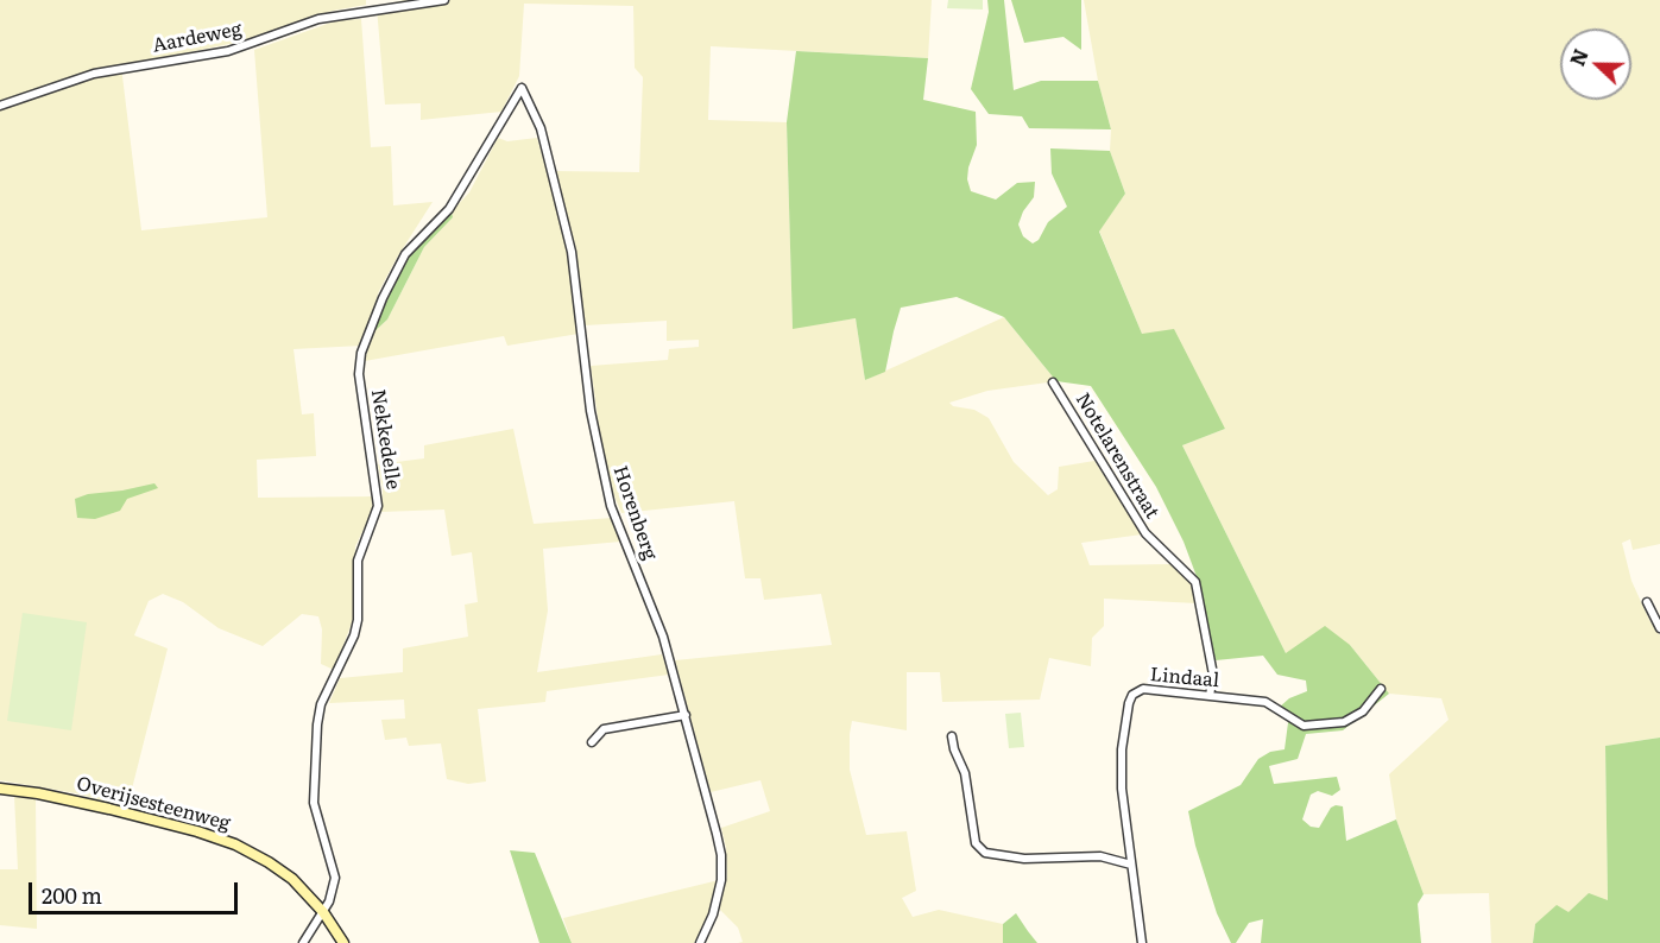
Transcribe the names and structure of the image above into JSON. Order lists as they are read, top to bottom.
{
  "streets": {
    "street": [
      "Aardeweg",
      "Nekkedelle",
      "Notelarenstraat",
      "Horenberg",
      "Lindaal",
      "Overijsesteenweg"
    ]
  },
  "crossings": [
    ["Nekkedelle", "Horenberg"],
    ["Nekkedelle", "Overijsesteenweg"],
    ["Notelarenstraat", "Lindaal"]
  ],
  "scale_bar": "200 m",
  "north": "left"
}
